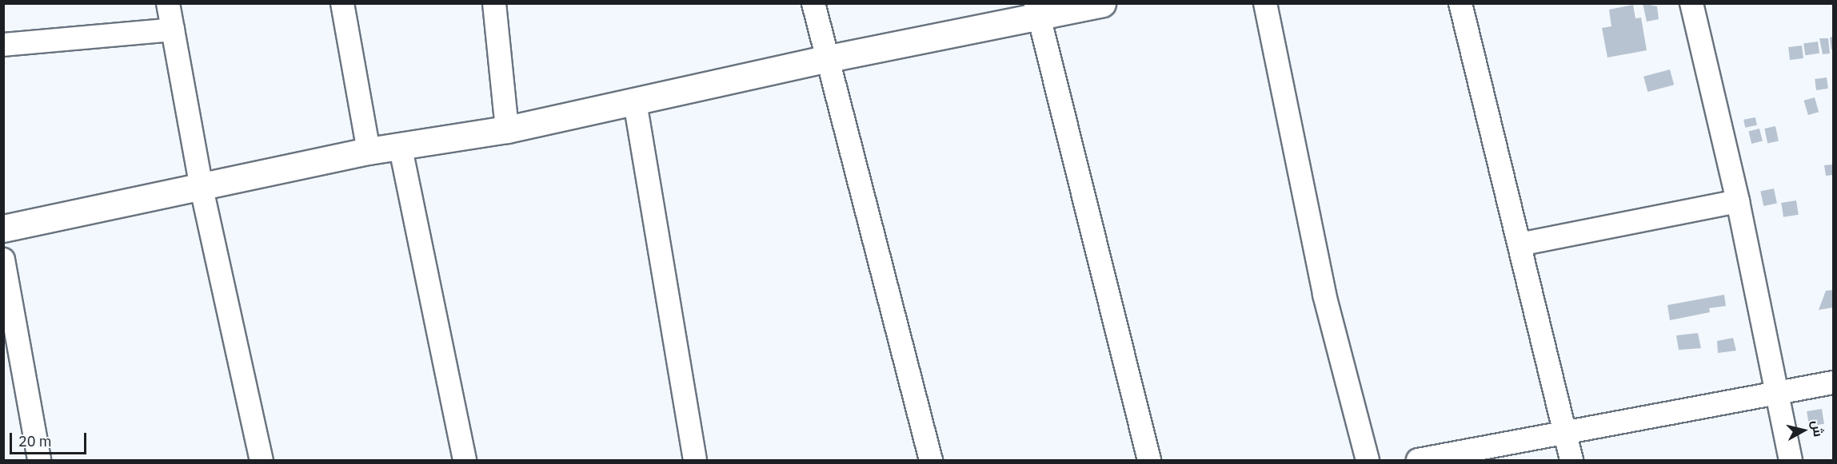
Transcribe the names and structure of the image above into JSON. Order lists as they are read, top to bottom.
{
  "scale_bar": "20 m",
  "north": "right"
}
